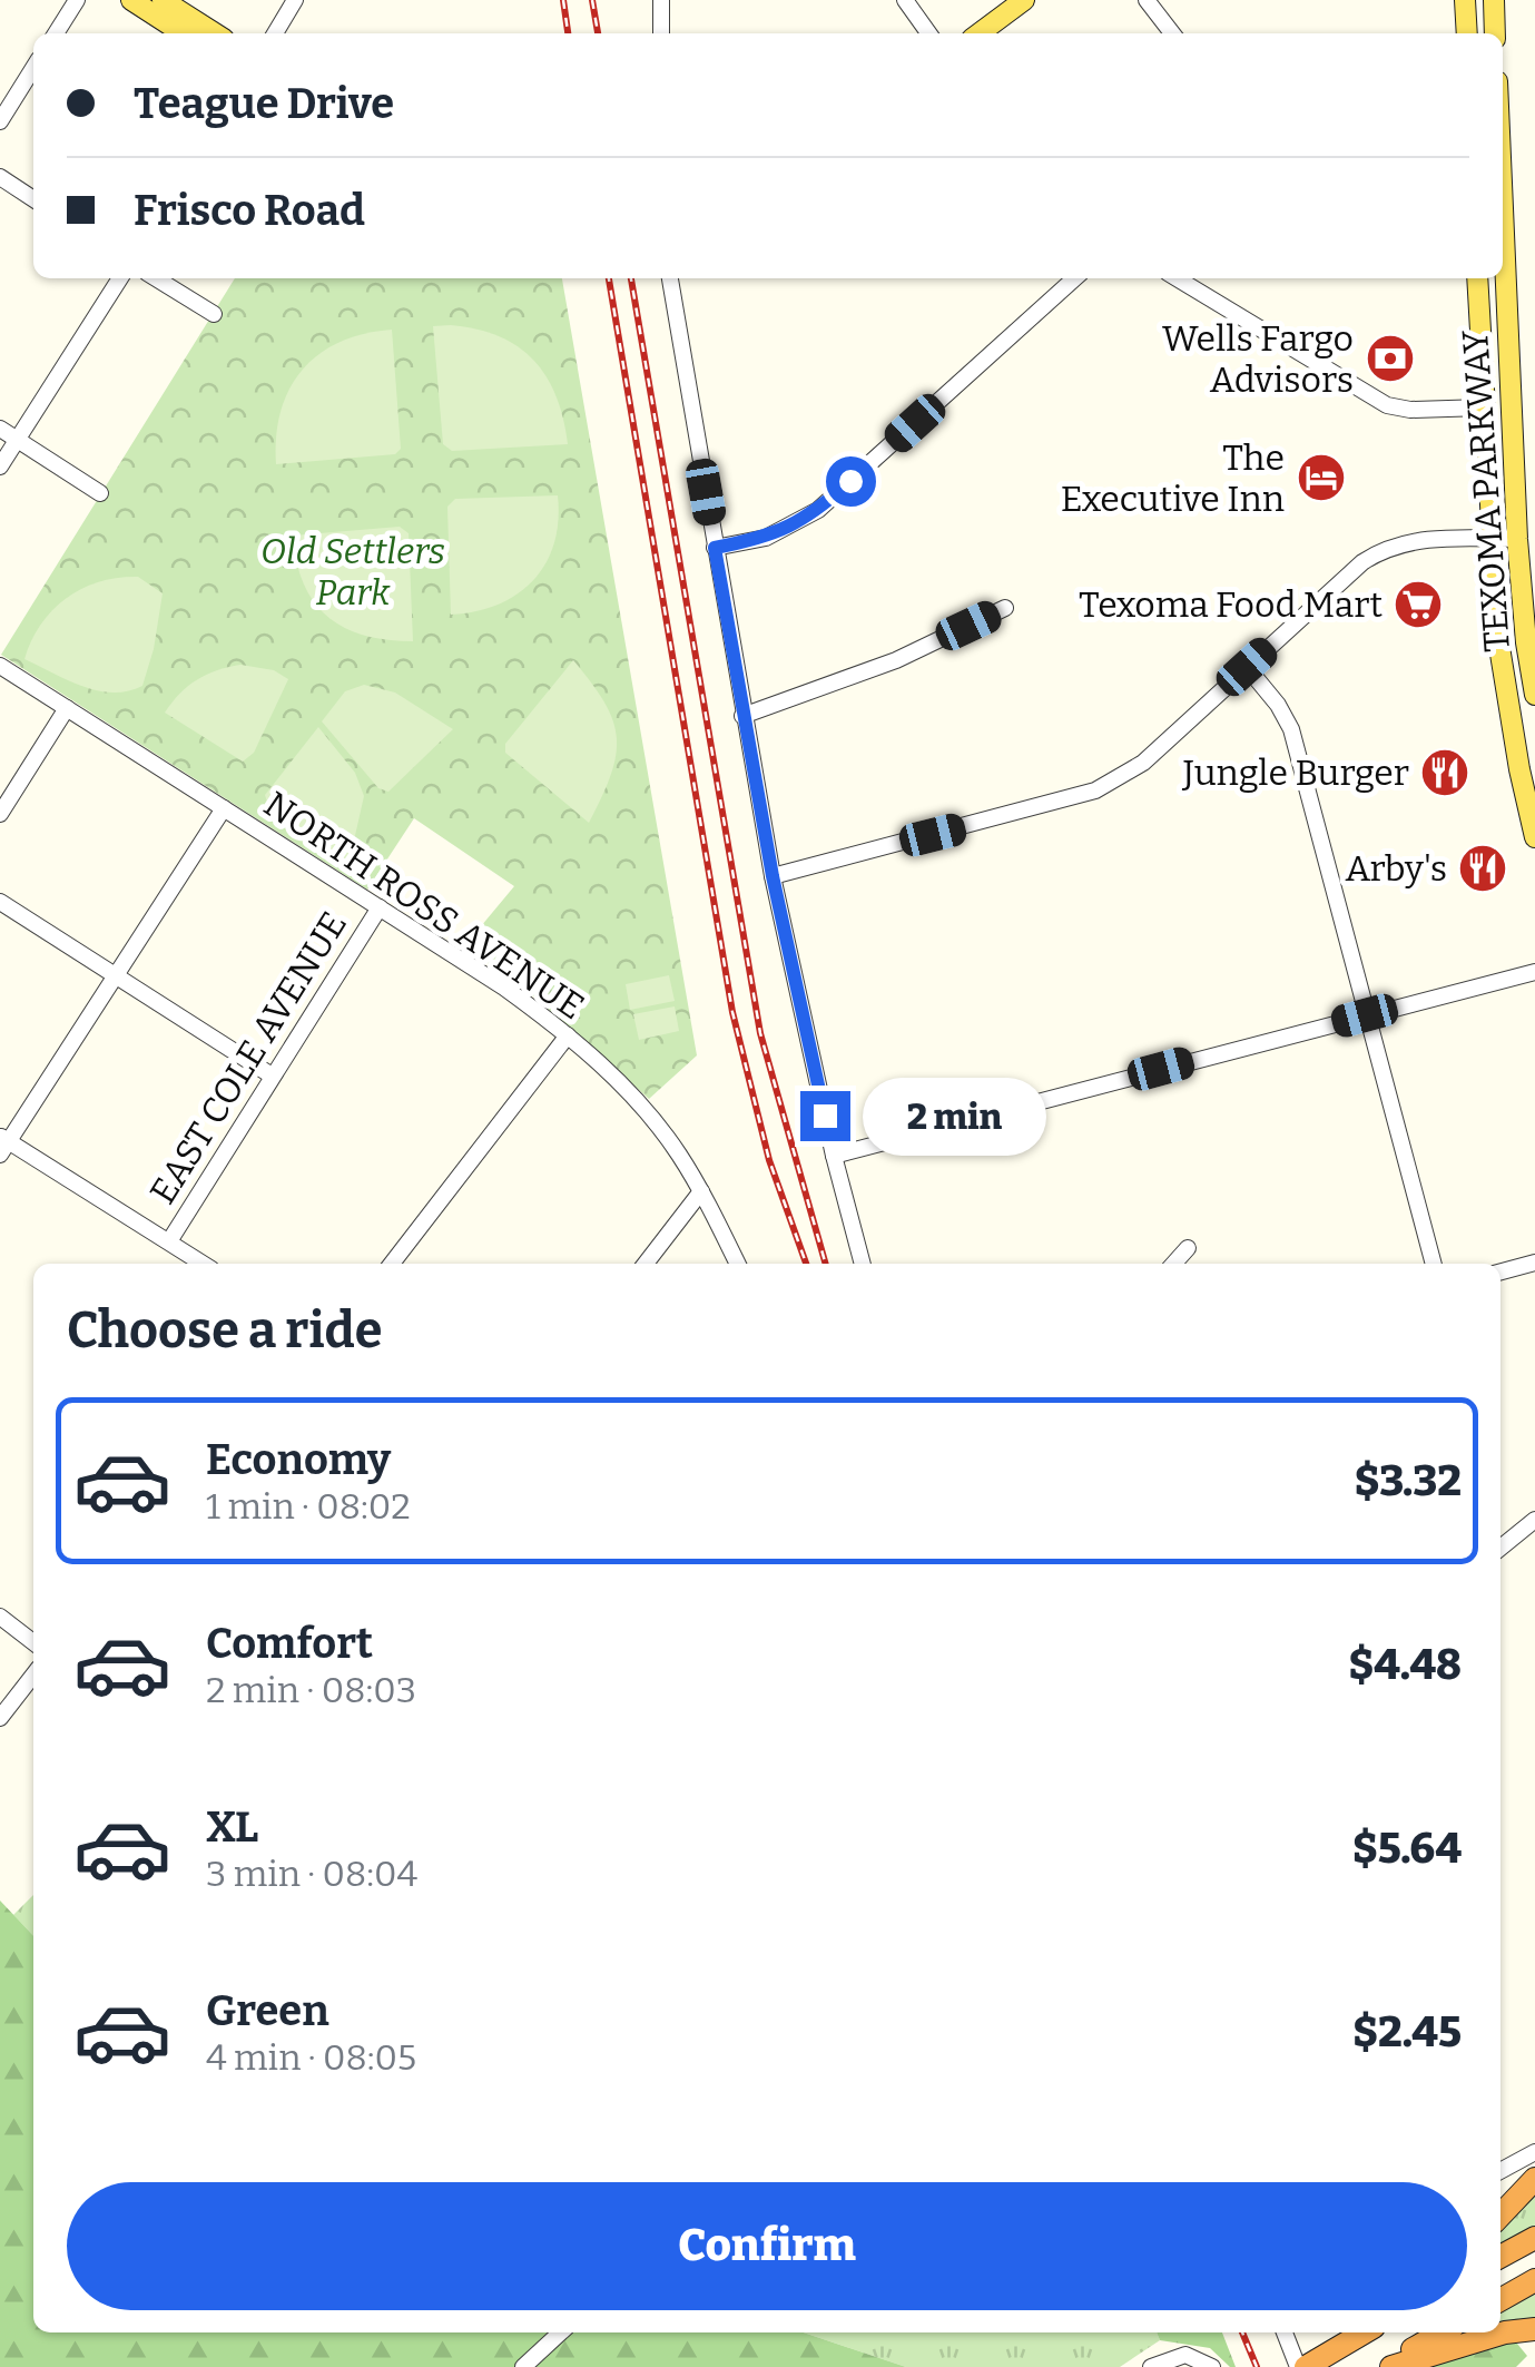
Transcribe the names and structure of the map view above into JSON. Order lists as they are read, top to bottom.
{
  "streets": {
    "main road": ["TEXOMA PARKWAY"],
    "street": ["NORTH ROSS AVENUE", "EAST COLE AVENUE"]
  },
  "crossings": [
    ["NORTH ROSS AVENUE", "EAST COLE AVENUE"]
  ],
  "parks": ["Old Settlers Park"],
  "places": {
    "bank": ["Wells Fargo Advisors"],
    "hotel": ["The Executive Inn"],
    "supermarket": ["Texoma Food Mart"],
    "restaurant": ["Jungle Burger", "Arby's"]
  },
  "page": {
    "banner": ["Teague Drive", "Frisco Road"],
    "bubble": "2 min",
    "heading": "Choose a ride",
    "list": [
      {
        "name": "Economy",
        "note": "1 min · 08:02",
        "value": "$3.32"
      },
      {
        "name": "Comfort",
        "note": "2 min · 08:03",
        "value": "$4.48"
      },
      {
        "name": "XL",
        "note": "3 min · 08:04",
        "value": "$5.64"
      },
      {
        "name": "Green",
        "note": "4 min · 08:05",
        "value": "$2.45"
      }
    ],
    "buttons": "Confirm"
  }
}
